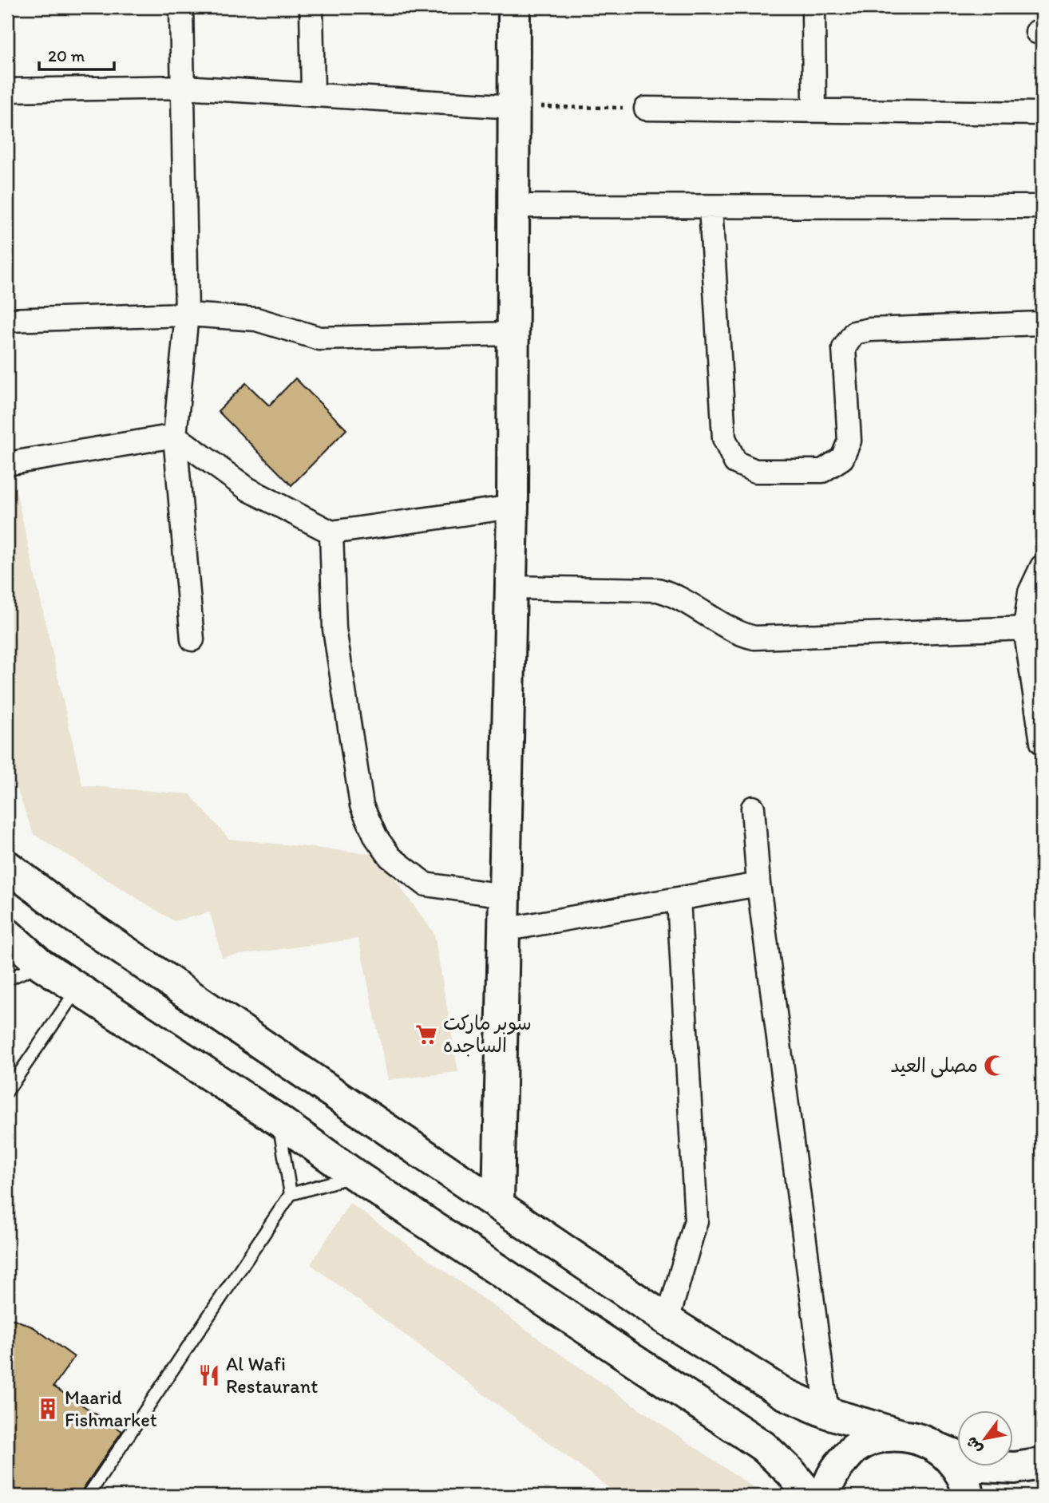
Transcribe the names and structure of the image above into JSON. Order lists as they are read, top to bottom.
{
  "places": {
    "supermarket": ["سوبر ماركت الساجده"],
    "mosque": ["مصلى العيد"],
    "restaurant": ["Al Wafi Restaurant"],
    "building": ["Maarid Fishmarket"]
  },
  "scale_bar": "20 m",
  "north": "bottom left"
}
